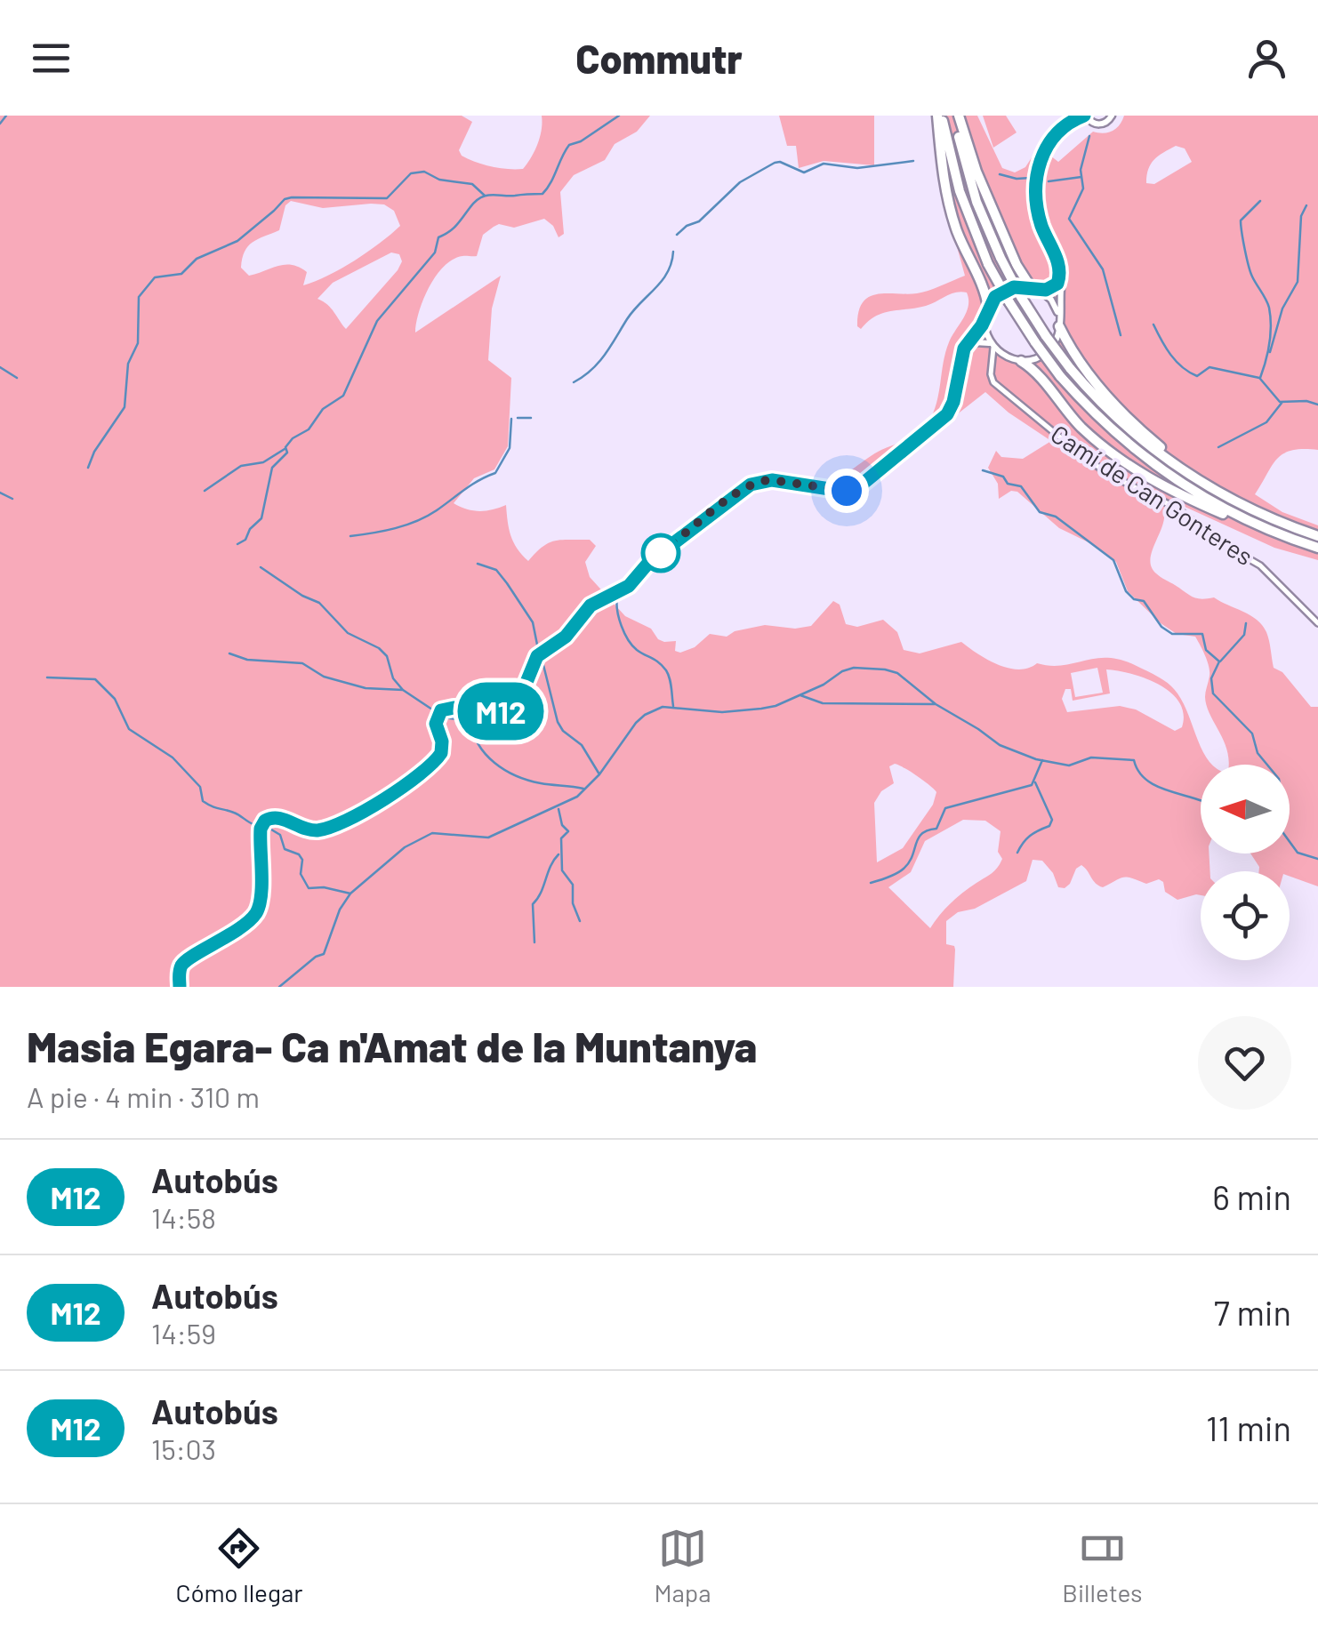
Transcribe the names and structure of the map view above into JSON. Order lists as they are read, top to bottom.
{
  "streets": {
    "street": ["Camí de Can Gonteres"]
  },
  "lines": ["bus line M12"],
  "north": "left",
  "page": {
    "header": "Commutr",
    "on_map": "M12",
    "heading": ["Masia Egara- Ca n'Amat de la Muntanya", "A pie · 4 min · 310 m"],
    "list": [
      {
        "mark": "M12",
        "name": "Autobús",
        "note": "14:58",
        "value": "6 min"
      },
      {
        "mark": "M12",
        "name": "Autobús",
        "note": "14:59",
        "value": "7 min"
      },
      {
        "mark": "M12",
        "name": "Autobús",
        "note": "15:03",
        "value": "11 min"
      }
    ],
    "tabs": ["Cómo llegar", "Mapa", "Billetes"]
  }
}
